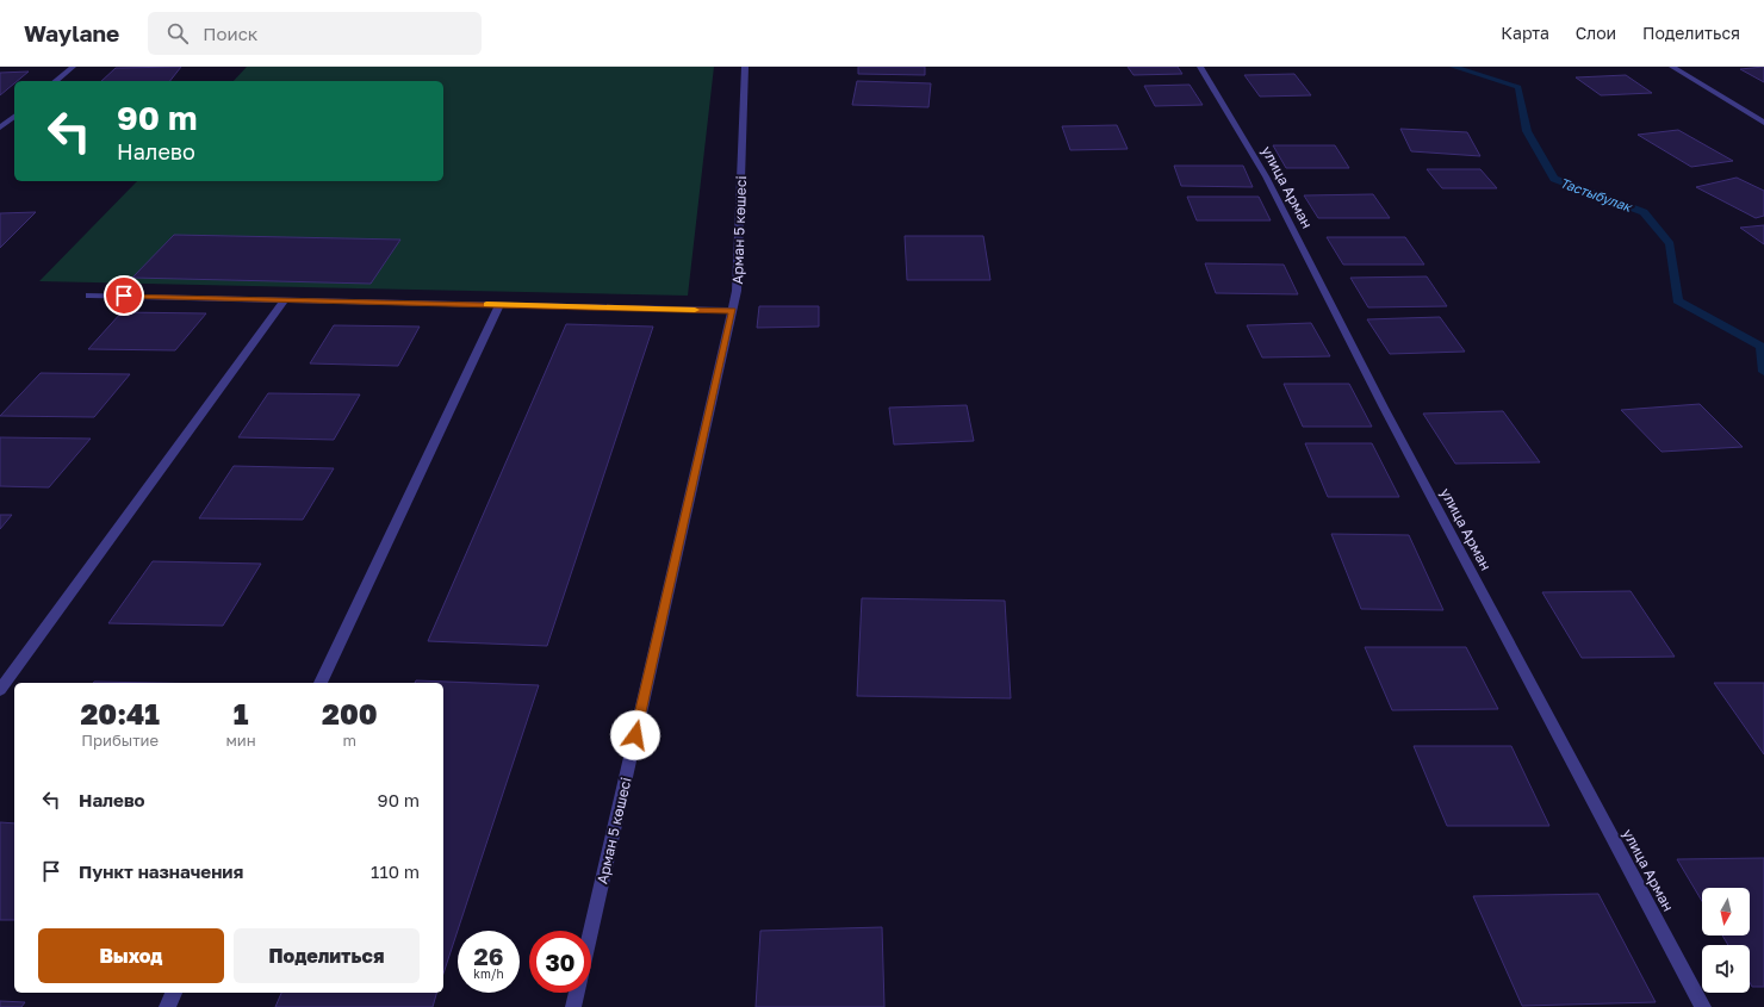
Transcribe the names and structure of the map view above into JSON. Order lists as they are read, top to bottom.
{
  "streets": {
    "street": ["улица Арман", "Арман 5 көшесі"]
  },
  "water": ["Тастыбулак"],
  "north": "bottom",
  "page": {
    "header": "Waylane",
    "search": "Поиск",
    "nav": ["Карта", "Слои", "Поделиться"],
    "turn": ["90 m", "Налево"],
    "eta": [
      "20:41",
      "Прибытие",
      "1",
      "мин",
      "200",
      "m"
    ],
    "list": [
      {
        "name": "Налево",
        "value": "90 m"
      },
      {
        "name": "Пункт назначения",
        "value": "110 m"
      }
    ],
    "buttons": ["Выход", "Поделиться"],
    "speed": "26 km/h",
    "limit": "30"
  }
}
